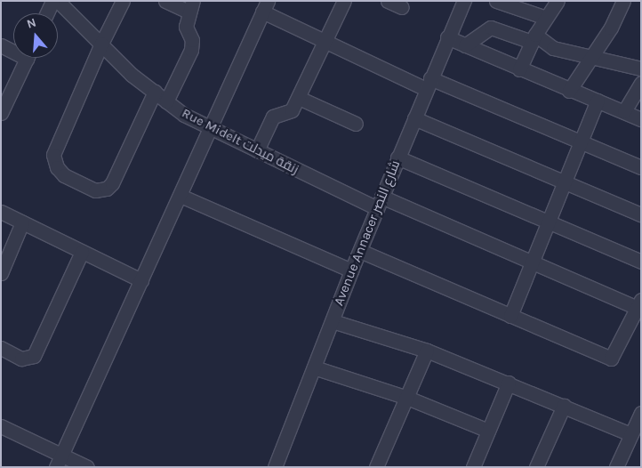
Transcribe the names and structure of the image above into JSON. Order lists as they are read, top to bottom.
{
  "streets": {
    "street": ["Rue Midelt زنقة ميدلت", "Avenue Annacer شارع النصر"]
  },
  "crossings": [
    ["Rue Midelt زنقة ميدلت", "Avenue Annacer شارع النصر"]
  ],
  "north": "top"
}
